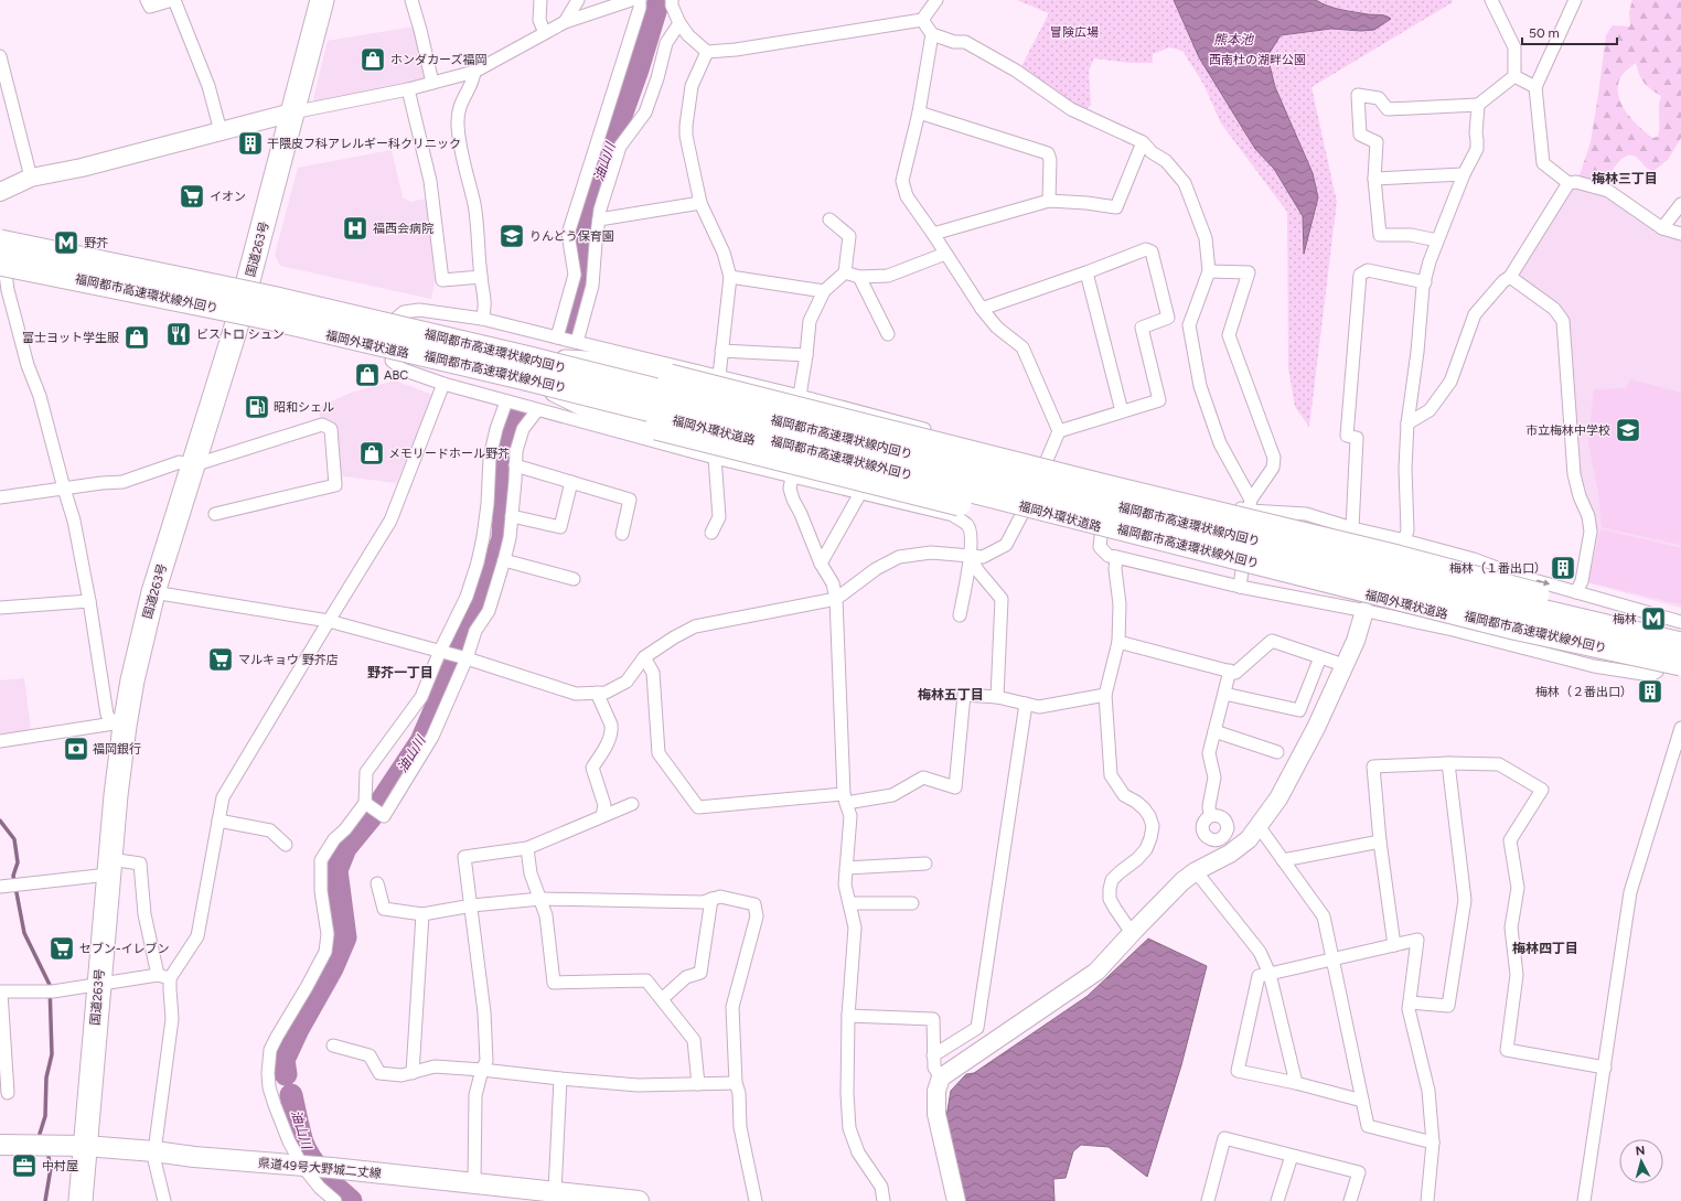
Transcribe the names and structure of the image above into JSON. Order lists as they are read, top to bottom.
{
  "streets": {
    "highway": [
      "国道263号",
      "福岡都市高速環状線外回り",
      "福岡外環状道路",
      "福岡都市高速環状線内回り"
    ],
    "main road": ["県道49号大野城二丈線"]
  },
  "crossings": [
    ["国道263号", "福岡外環状道路"],
    ["国道263号", "県道49号大野城二丈線"],
    ["福岡都市高速環状線外回り", "福岡外環状道路"]
  ],
  "districts": [
    "梅林三丁目",
    "野芥一丁目",
    "梅林五丁目",
    "梅林四丁目"
  ],
  "water": ["熊本池", "油山川"],
  "parks": ["冒険広場", "西南杜の湖畔公園"],
  "places": {
    "shop": [
      "ホンダカーズ福岡",
      "富士ヨット学生服",
      "ABC",
      "メモリードホール野芥"
    ],
    "building": ["干隈皮フ科アレルギー科クリニック", "梅林（１番出口）", "梅林（２番出口）"],
    "supermarket": ["イオン", "マルキョウ 野芥店", "セブン-イレブン"],
    "hospital": ["福西会病院"],
    "school or university": ["りんどう保育園", "市立梅林中学校"],
    "metro station": ["野芥", "梅林"],
    "restaurant": ["ビストロ シュン"],
    "fuel station": ["昭和シェル"],
    "bank": ["福岡銀行"],
    "office": ["中村屋"]
  },
  "scale_bar": "50 m",
  "north": "top"
}
